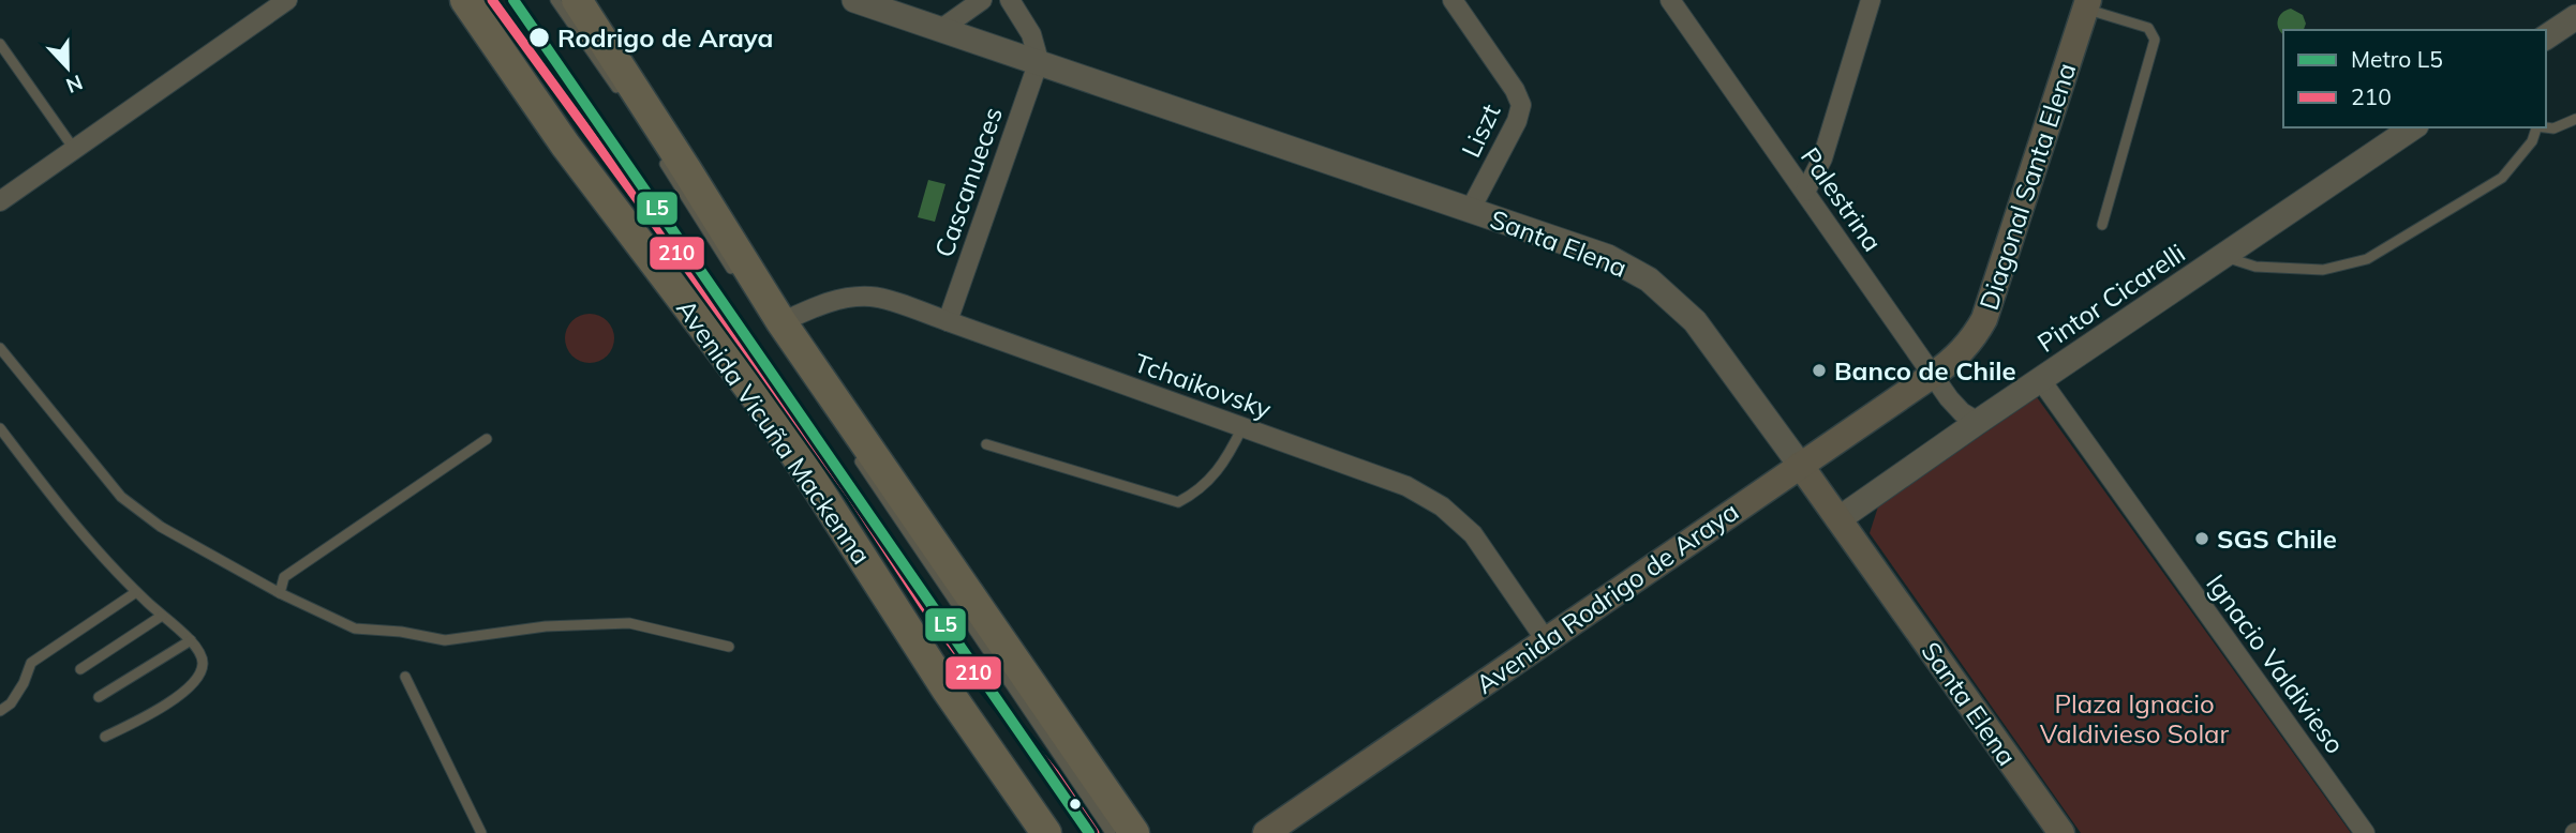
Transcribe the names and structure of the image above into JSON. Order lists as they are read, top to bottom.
{
  "streets": {
    "main road": [
      "Diagonal Santa Elena",
      "Santa Elena",
      "Avenida Vicuña Mackenna",
      "Avenida Rodrigo de Araya"
    ],
    "street": [
      "Liszt",
      "Cascanueces",
      "Palestrina",
      "Pintor Cicarelli",
      "Tchaikovsky",
      "Ignacio Valdivieso"
    ]
  },
  "crossings": [
    ["Liszt", "Santa Elena"],
    ["Cascanueces", "Santa Elena"],
    ["Cascanueces", "Tchaikovsky"],
    ["Diagonal Santa Elena", "Palestrina"],
    ["Diagonal Santa Elena", "Avenida Rodrigo de Araya"],
    ["Palestrina", "Pintor Cicarelli"],
    ["Palestrina", "Avenida Rodrigo de Araya"],
    ["Santa Elena", "Pintor Cicarelli"],
    ["Santa Elena", "Avenida Rodrigo de Araya"],
    ["Pintor Cicarelli", "Ignacio Valdivieso"],
    ["Tchaikovsky", "Avenida Rodrigo de Araya"]
  ],
  "parks": ["Plaza Ignacio Valdivieso Solar"],
  "places": ["Rodrigo de Araya", "Banco de Chile", "SGS Chile"],
  "lines": ["metro line L5", "transit line 210"],
  "legend": ["Metro L5", "210"],
  "north": "bottom"
}
